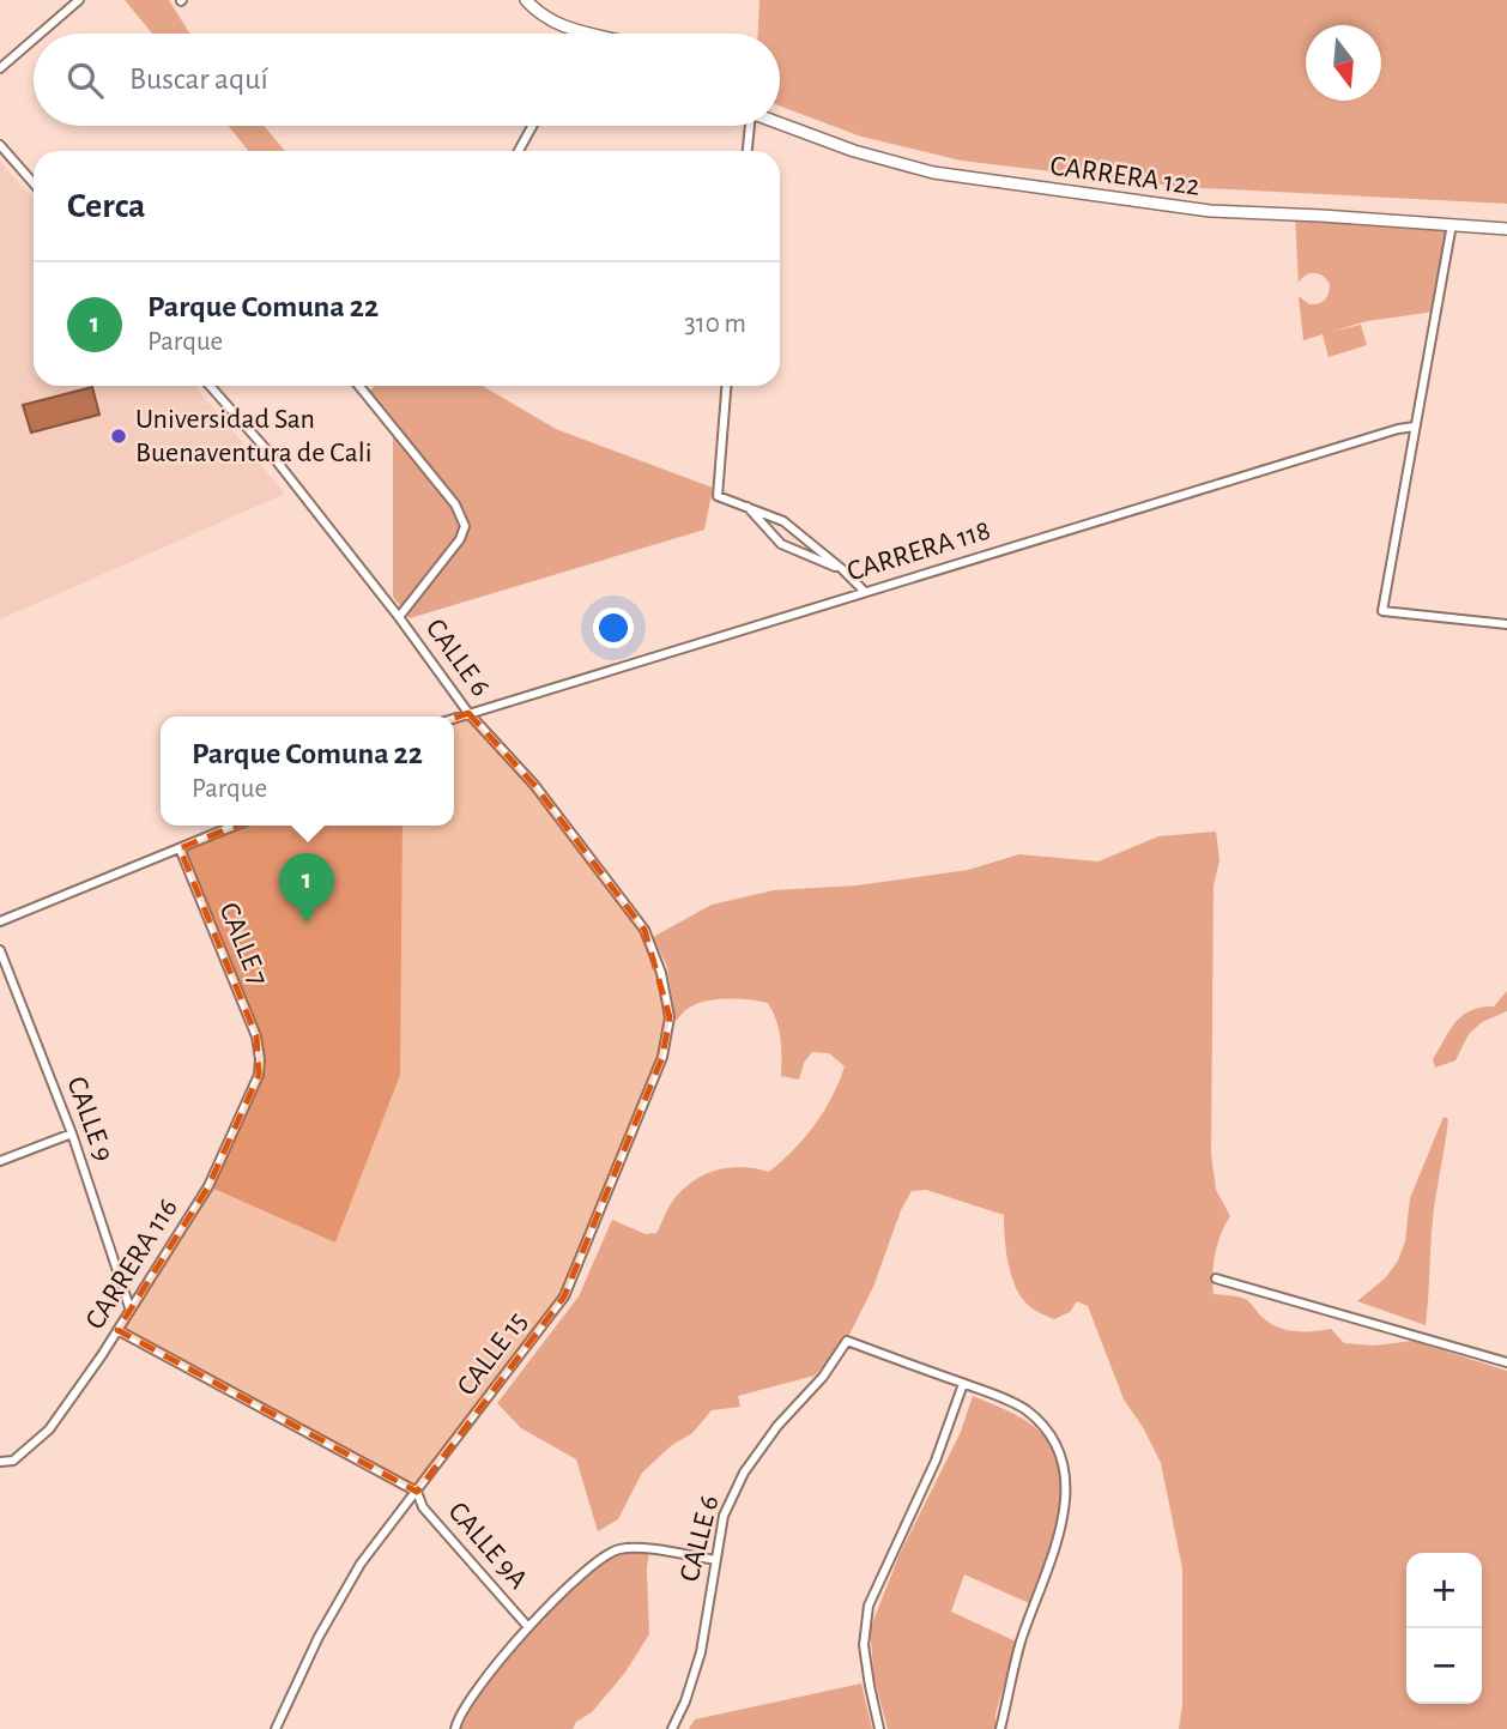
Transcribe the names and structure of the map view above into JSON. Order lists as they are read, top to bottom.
{
  "streets": {
    "street": [
      "CARRERA 122",
      "CARRERA 118",
      "CALLE 6",
      "CALLE 7",
      "CALLE 9",
      "CARRERA 116",
      "CALLE 15",
      "CALLE 9A"
    ]
  },
  "crossings": [
    ["CARRERA 118", "CALLE 6"],
    ["CALLE 6", "CALLE 15"],
    ["CALLE 7", "CARRERA 116"],
    ["CALLE 9", "CARRERA 116"],
    ["CALLE 15", "CALLE 9A"]
  ],
  "places": ["Universidad San Buenaventura de Cali"],
  "north": "bottom",
  "page": {
    "search": "Buscar aquí",
    "heading": "Cerca",
    "list": [
      {
        "mark": "1",
        "name": "Parque Comuna 22",
        "note": "Parque",
        "value": "310 m"
      }
    ],
    "popup": ["Parque Comuna 22", "Parque"],
    "pins": "1",
    "map_buttons": ["+", "−"]
  }
}
